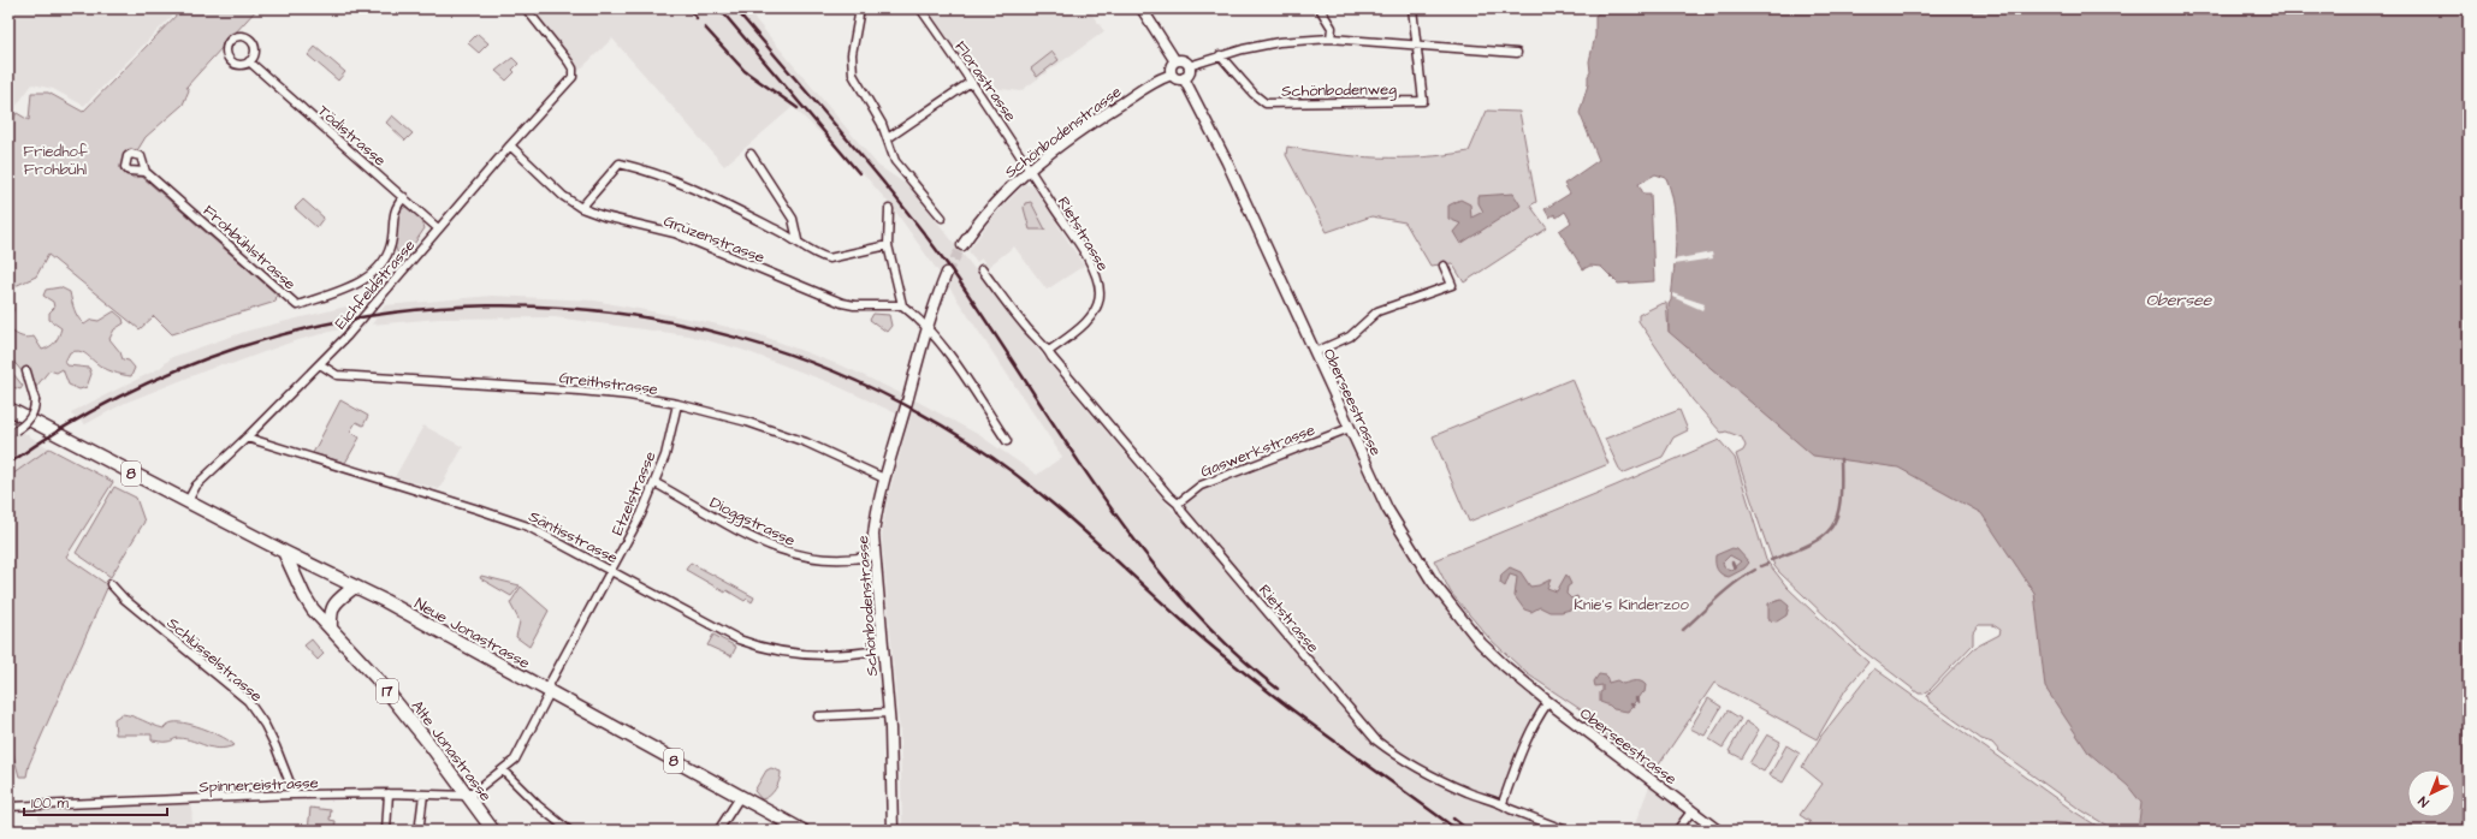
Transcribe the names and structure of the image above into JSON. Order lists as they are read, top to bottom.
{
  "streets": {
    "main road": [
      "8",
      "Neue Jonastrasse",
      "17",
      "Alte Jonastrasse"
    ],
    "street": [
      "Florastrasse",
      "Schönbodenweg",
      "Schönbodenstrasse",
      "Tödistrasse",
      "Rietstrasse",
      "Grüzenstrasse",
      "Frohbühlstrasse",
      "Eichfeldstrasse",
      "Greithstrasse",
      "Oberseestrasse",
      "Gaswerkstrasse",
      "Etzelstrasse",
      "Dioggstrasse",
      "Säntisstrasse",
      "Schlüsselstrasse",
      "Spinnereistrasse"
    ]
  },
  "crossings": [
    ["Florastrasse", "Schönbodenstrasse"],
    ["Florastrasse", "Rietstrasse"],
    ["Schönbodenstrasse", "Rietstrasse"],
    ["Schönbodenstrasse", "Greithstrasse"],
    ["Schönbodenstrasse", "Oberseestrasse"],
    ["Schönbodenstrasse", "Dioggstrasse"],
    ["Schönbodenstrasse", "Säntisstrasse"],
    ["Tödistrasse", "Frohbühlstrasse"],
    ["Tödistrasse", "Eichfeldstrasse"],
    ["Rietstrasse", "Gaswerkstrasse"],
    ["Grüzenstrasse", "Eichfeldstrasse"],
    ["Eichfeldstrasse", "Greithstrasse"],
    ["Eichfeldstrasse", "8"],
    ["Eichfeldstrasse", "Säntisstrasse"],
    ["Eichfeldstrasse", "Neue Jonastrasse"],
    ["Greithstrasse", "Etzelstrasse"],
    ["Oberseestrasse", "Gaswerkstrasse"],
    ["8", "Neue Jonastrasse"],
    ["Etzelstrasse", "Dioggstrasse"],
    ["Etzelstrasse", "Säntisstrasse"],
    ["Etzelstrasse", "Neue Jonastrasse"],
    ["Etzelstrasse", "Alte Jonastrasse"],
    ["Etzelstrasse", "Spinnereistrasse"],
    ["Neue Jonastrasse", "Alte Jonastrasse"],
    ["Schlüsselstrasse", "Spinnereistrasse"],
    ["Alte Jonastrasse", "Spinnereistrasse"]
  ],
  "water": ["Obersee"],
  "parks": ["Friedhof Frohbühl", "Knie's Kinderzoo"],
  "scale_bar": "100 m",
  "north": "bottom left"
}
